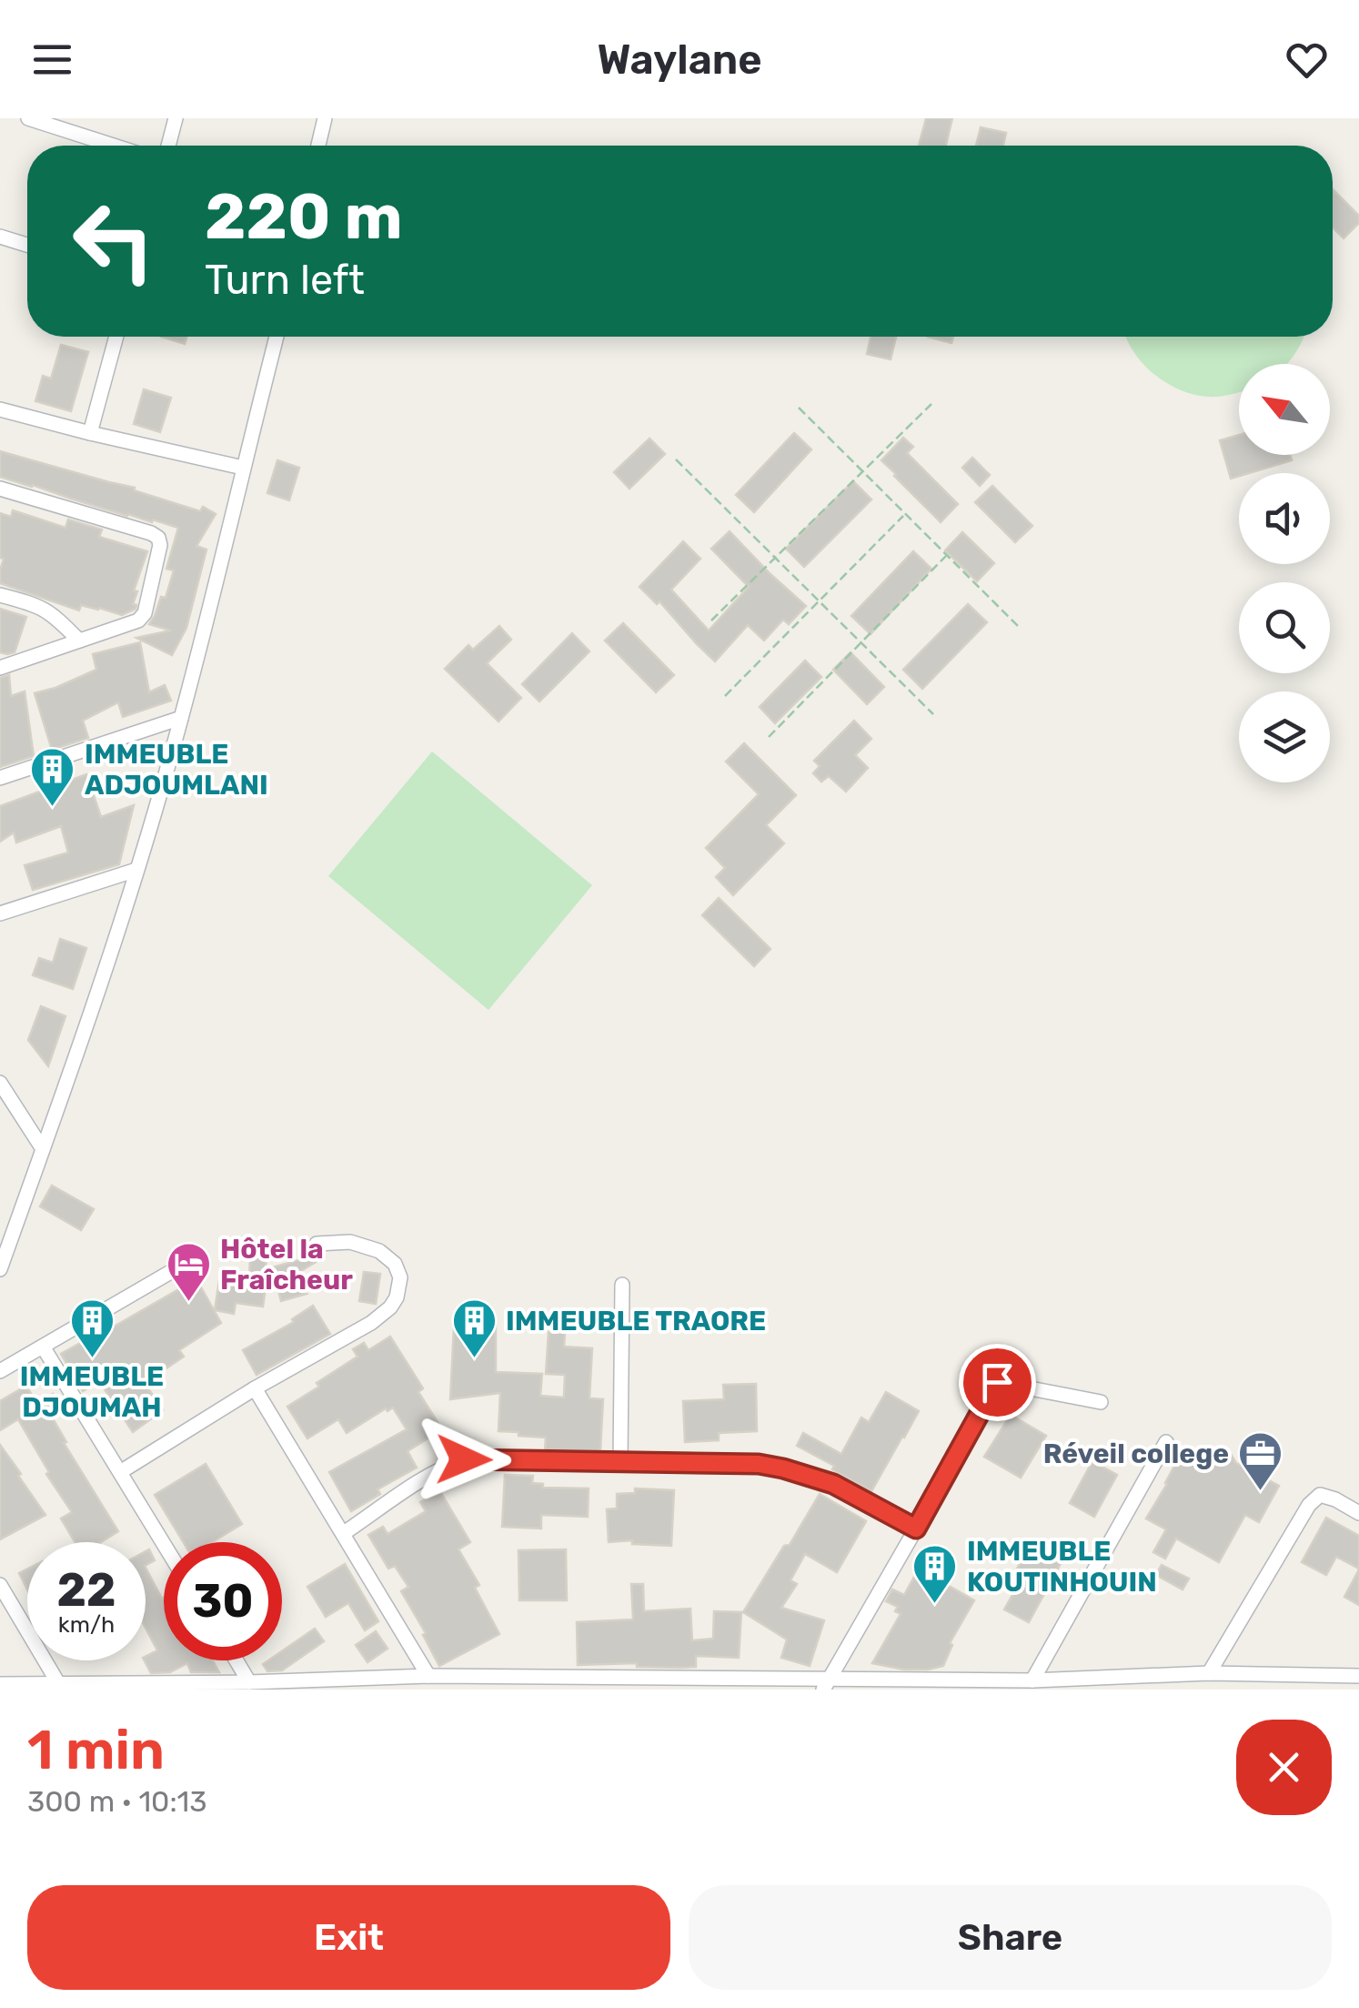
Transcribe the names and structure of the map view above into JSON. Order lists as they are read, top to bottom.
{
  "places": {
    "building": [
      "IMMEUBLE ADJOUMLANI",
      "IMMEUBLE DJOUMAH",
      "IMMEUBLE TRAORE",
      "IMMEUBLE KOUTINHOUIN"
    ],
    "hotel": ["Hôtel la Fraîcheur"],
    "office": ["Réveil college"]
  },
  "north": "top left",
  "page": {
    "header": "Waylane",
    "turn": ["220 m", "Turn left"],
    "speed": "22 km/h",
    "limit": "30",
    "heading": ["1 min", "300 m · 10:13"],
    "buttons": ["Exit", "Share"]
  }
}
